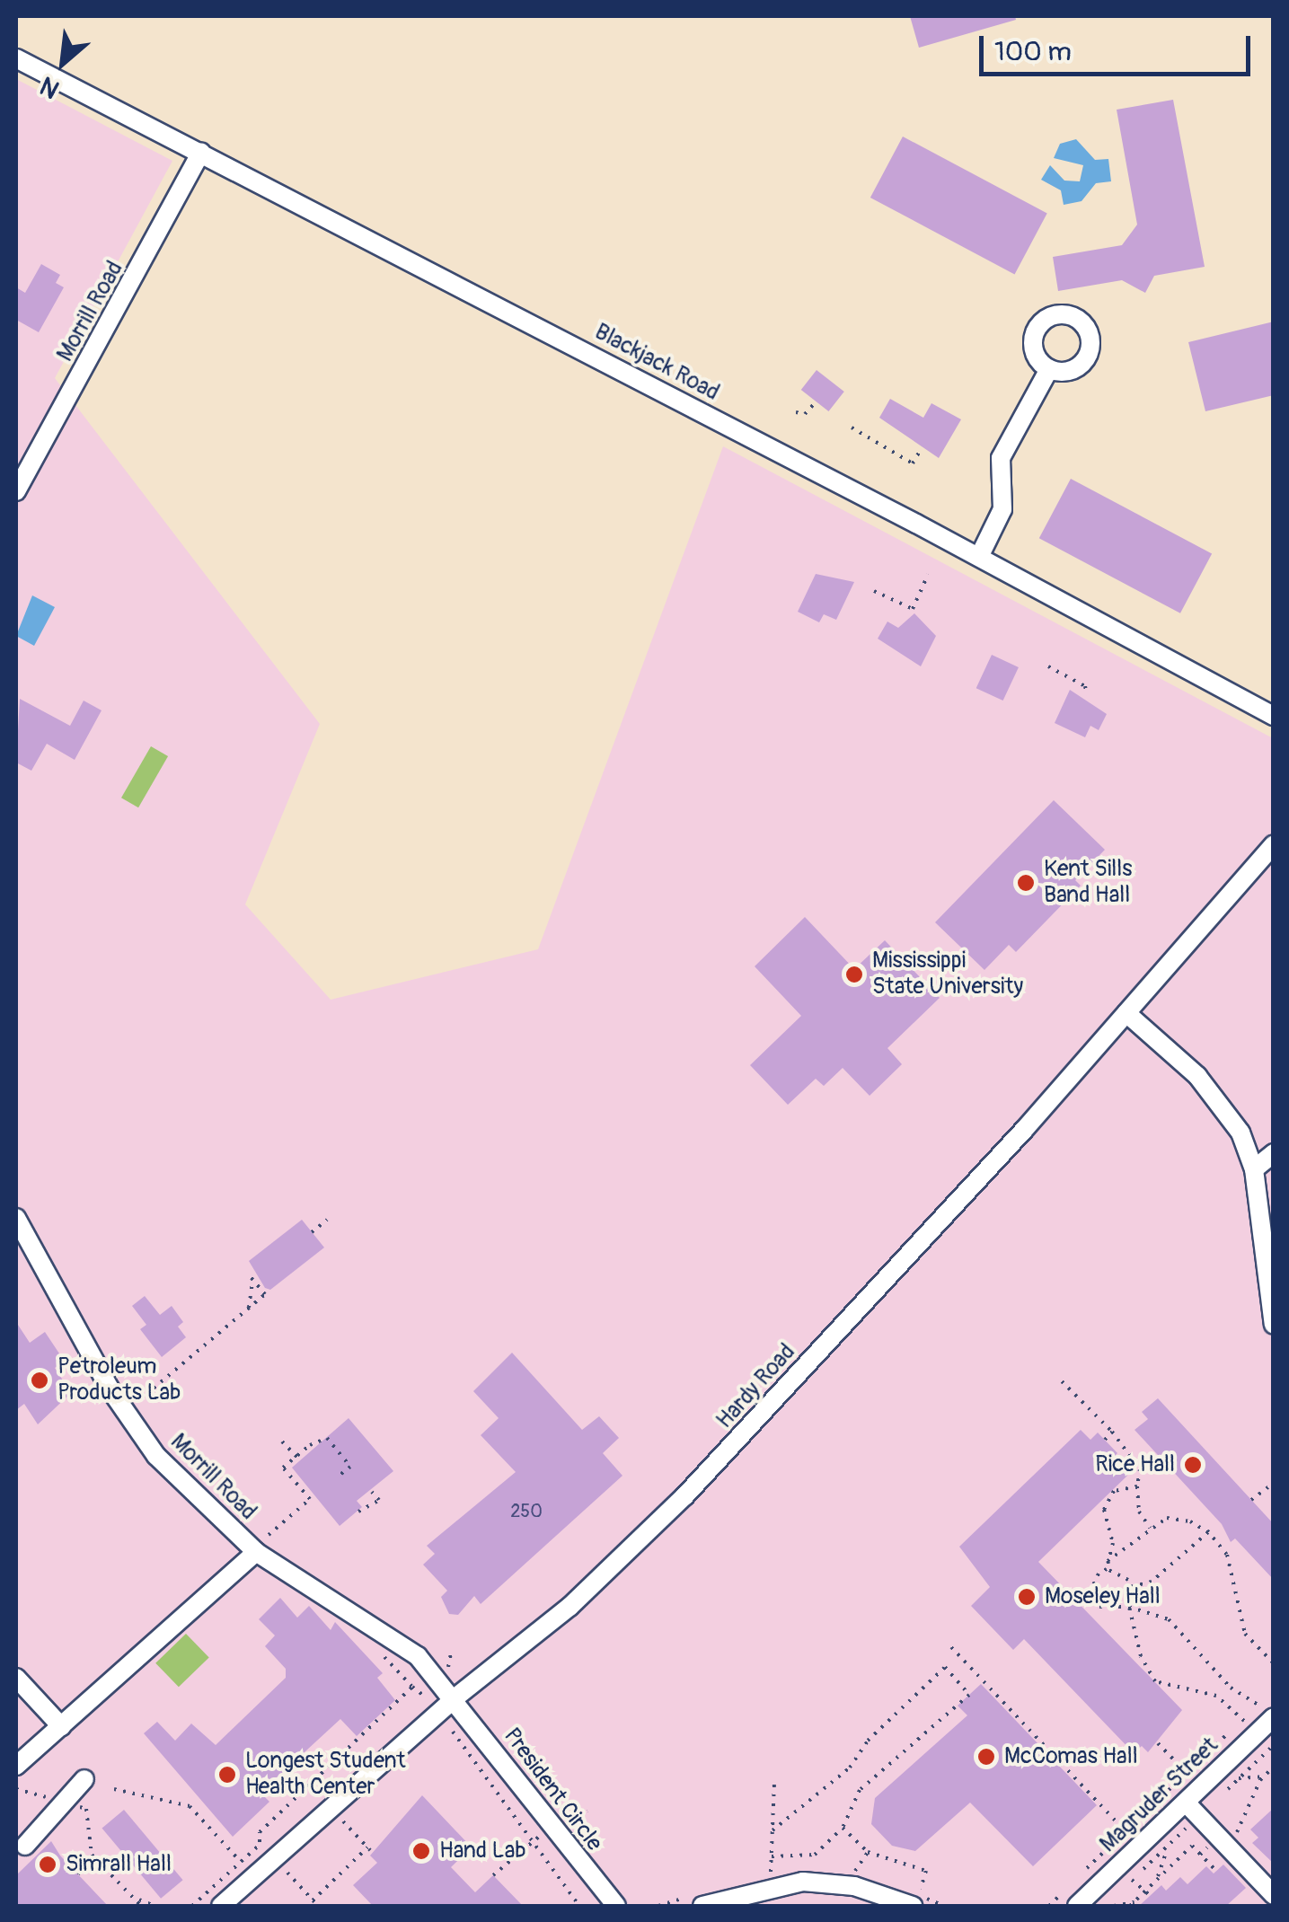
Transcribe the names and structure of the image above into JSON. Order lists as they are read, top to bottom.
{
  "streets": {
    "street": [
      "Morrill Road",
      "Blackjack Road",
      "Hardy Road",
      "President Circle",
      "Magruder Street"
    ]
  },
  "crossings": [
    ["Morrill Road", "Blackjack Road"],
    ["Morrill Road", "Hardy Road"],
    ["Morrill Road", "President Circle"],
    ["Hardy Road", "President Circle"]
  ],
  "places": [
    "Kent Sills Band Hall",
    "Mississippi State University",
    "Petroleum Products Lab",
    "Rice Hall",
    "Moseley Hall",
    "McComas Hall",
    "Longest Student Health Center",
    "Hand Lab",
    "Simrall Hall"
  ],
  "house_numbers": ["250"],
  "scale_bar": "100 m",
  "north": "bottom left"
}
